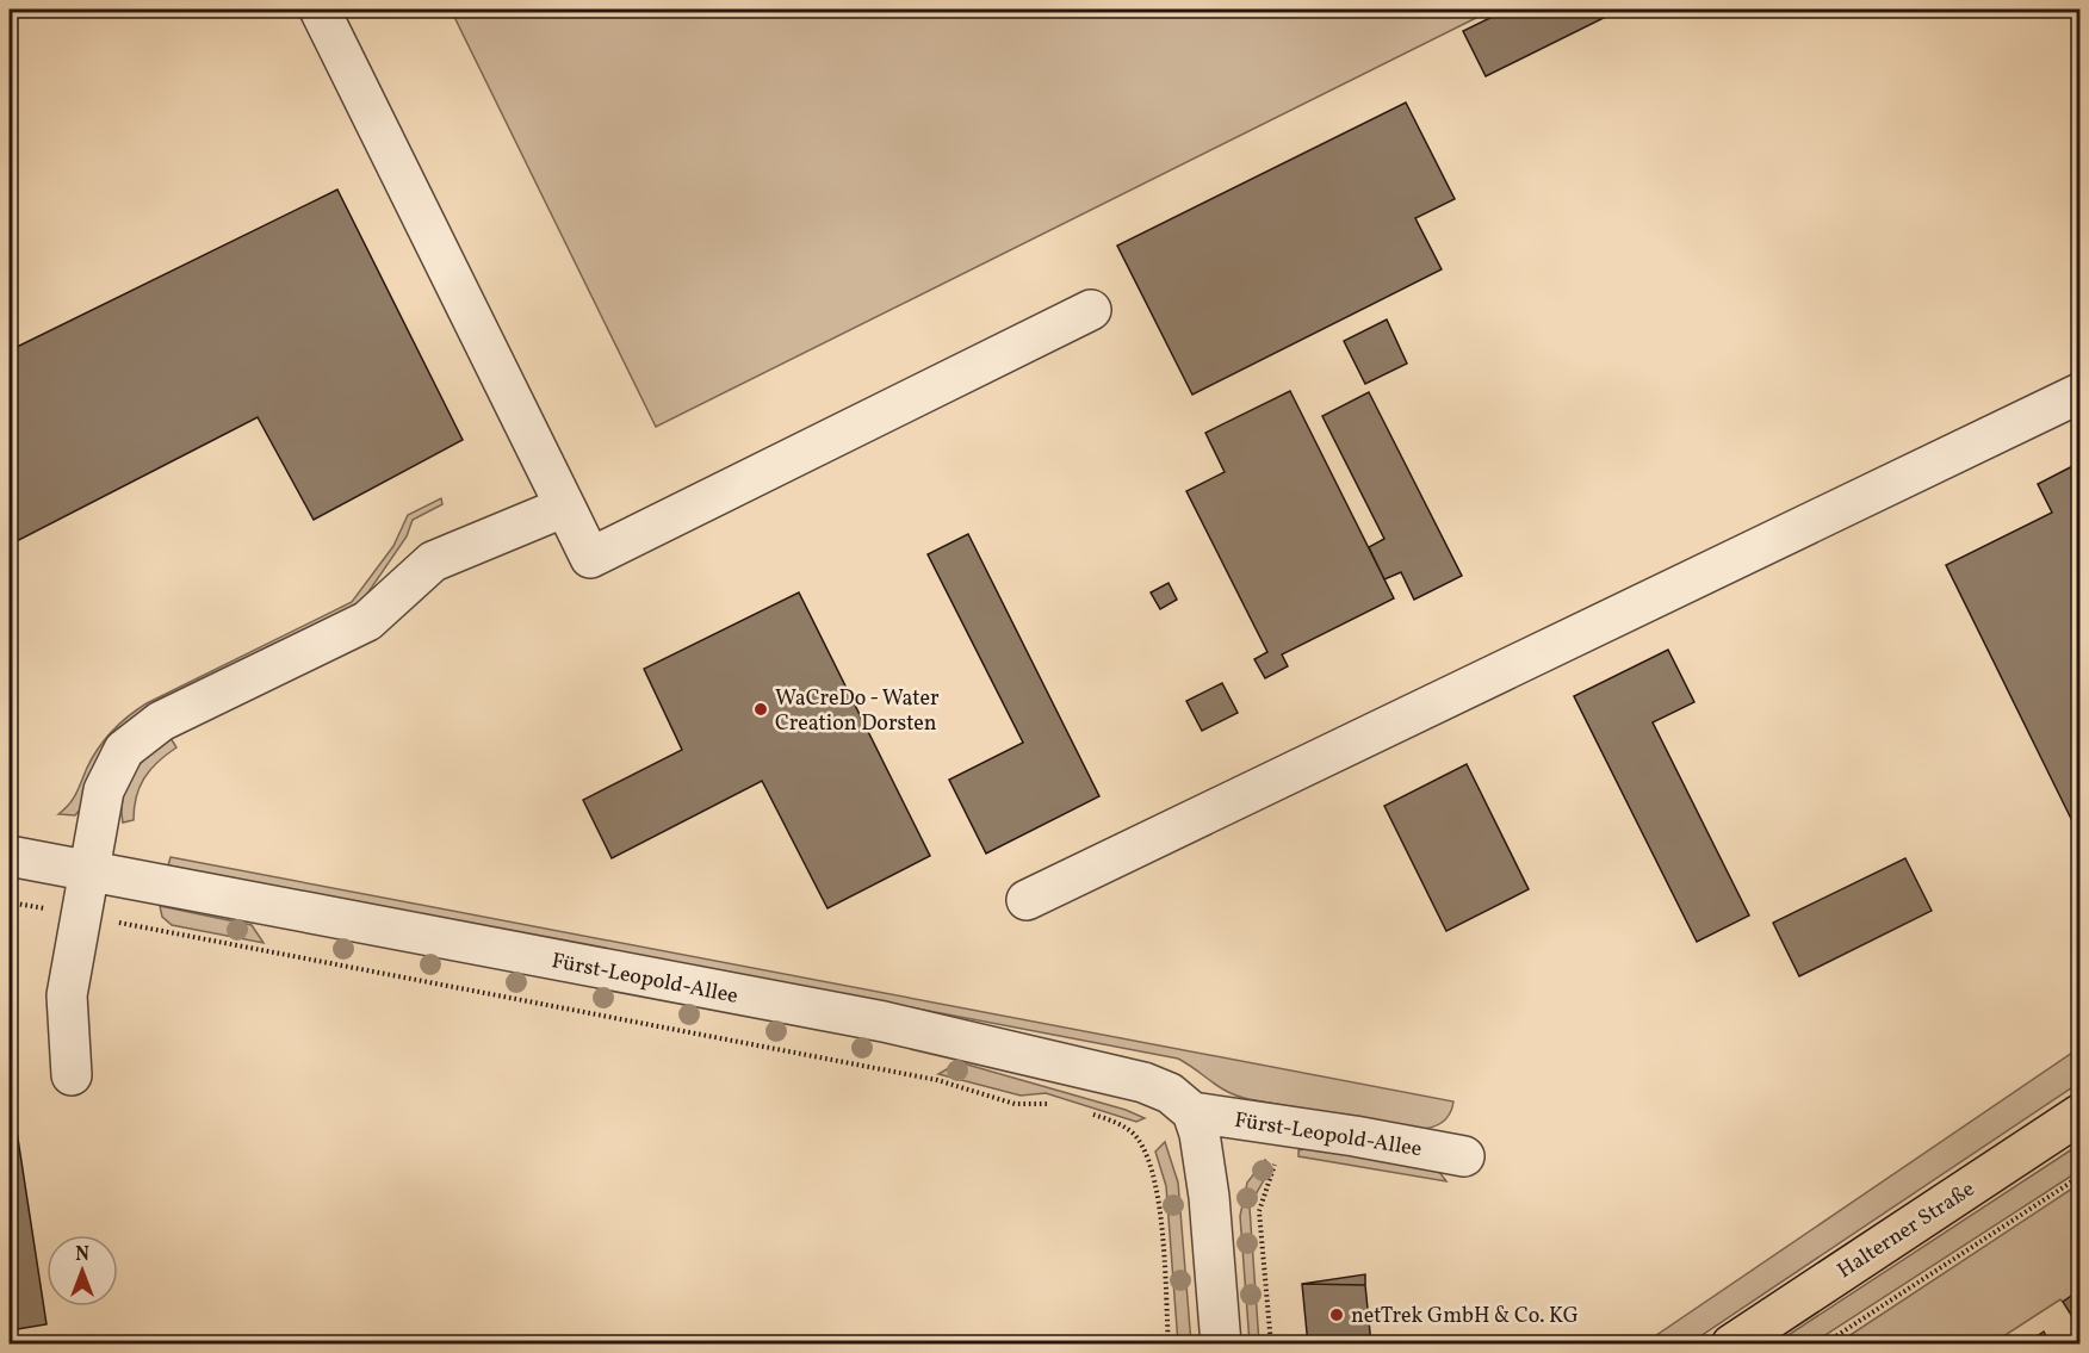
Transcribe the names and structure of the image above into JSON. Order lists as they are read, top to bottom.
{
  "streets": {
    "main road": ["Halterner Straße"],
    "street": ["Fürst-Leopold-Allee"]
  },
  "places": ["WaCreDo - Water Creation Dorsten", "netTrek GmbH & Co. KG"],
  "north": "top"
}
